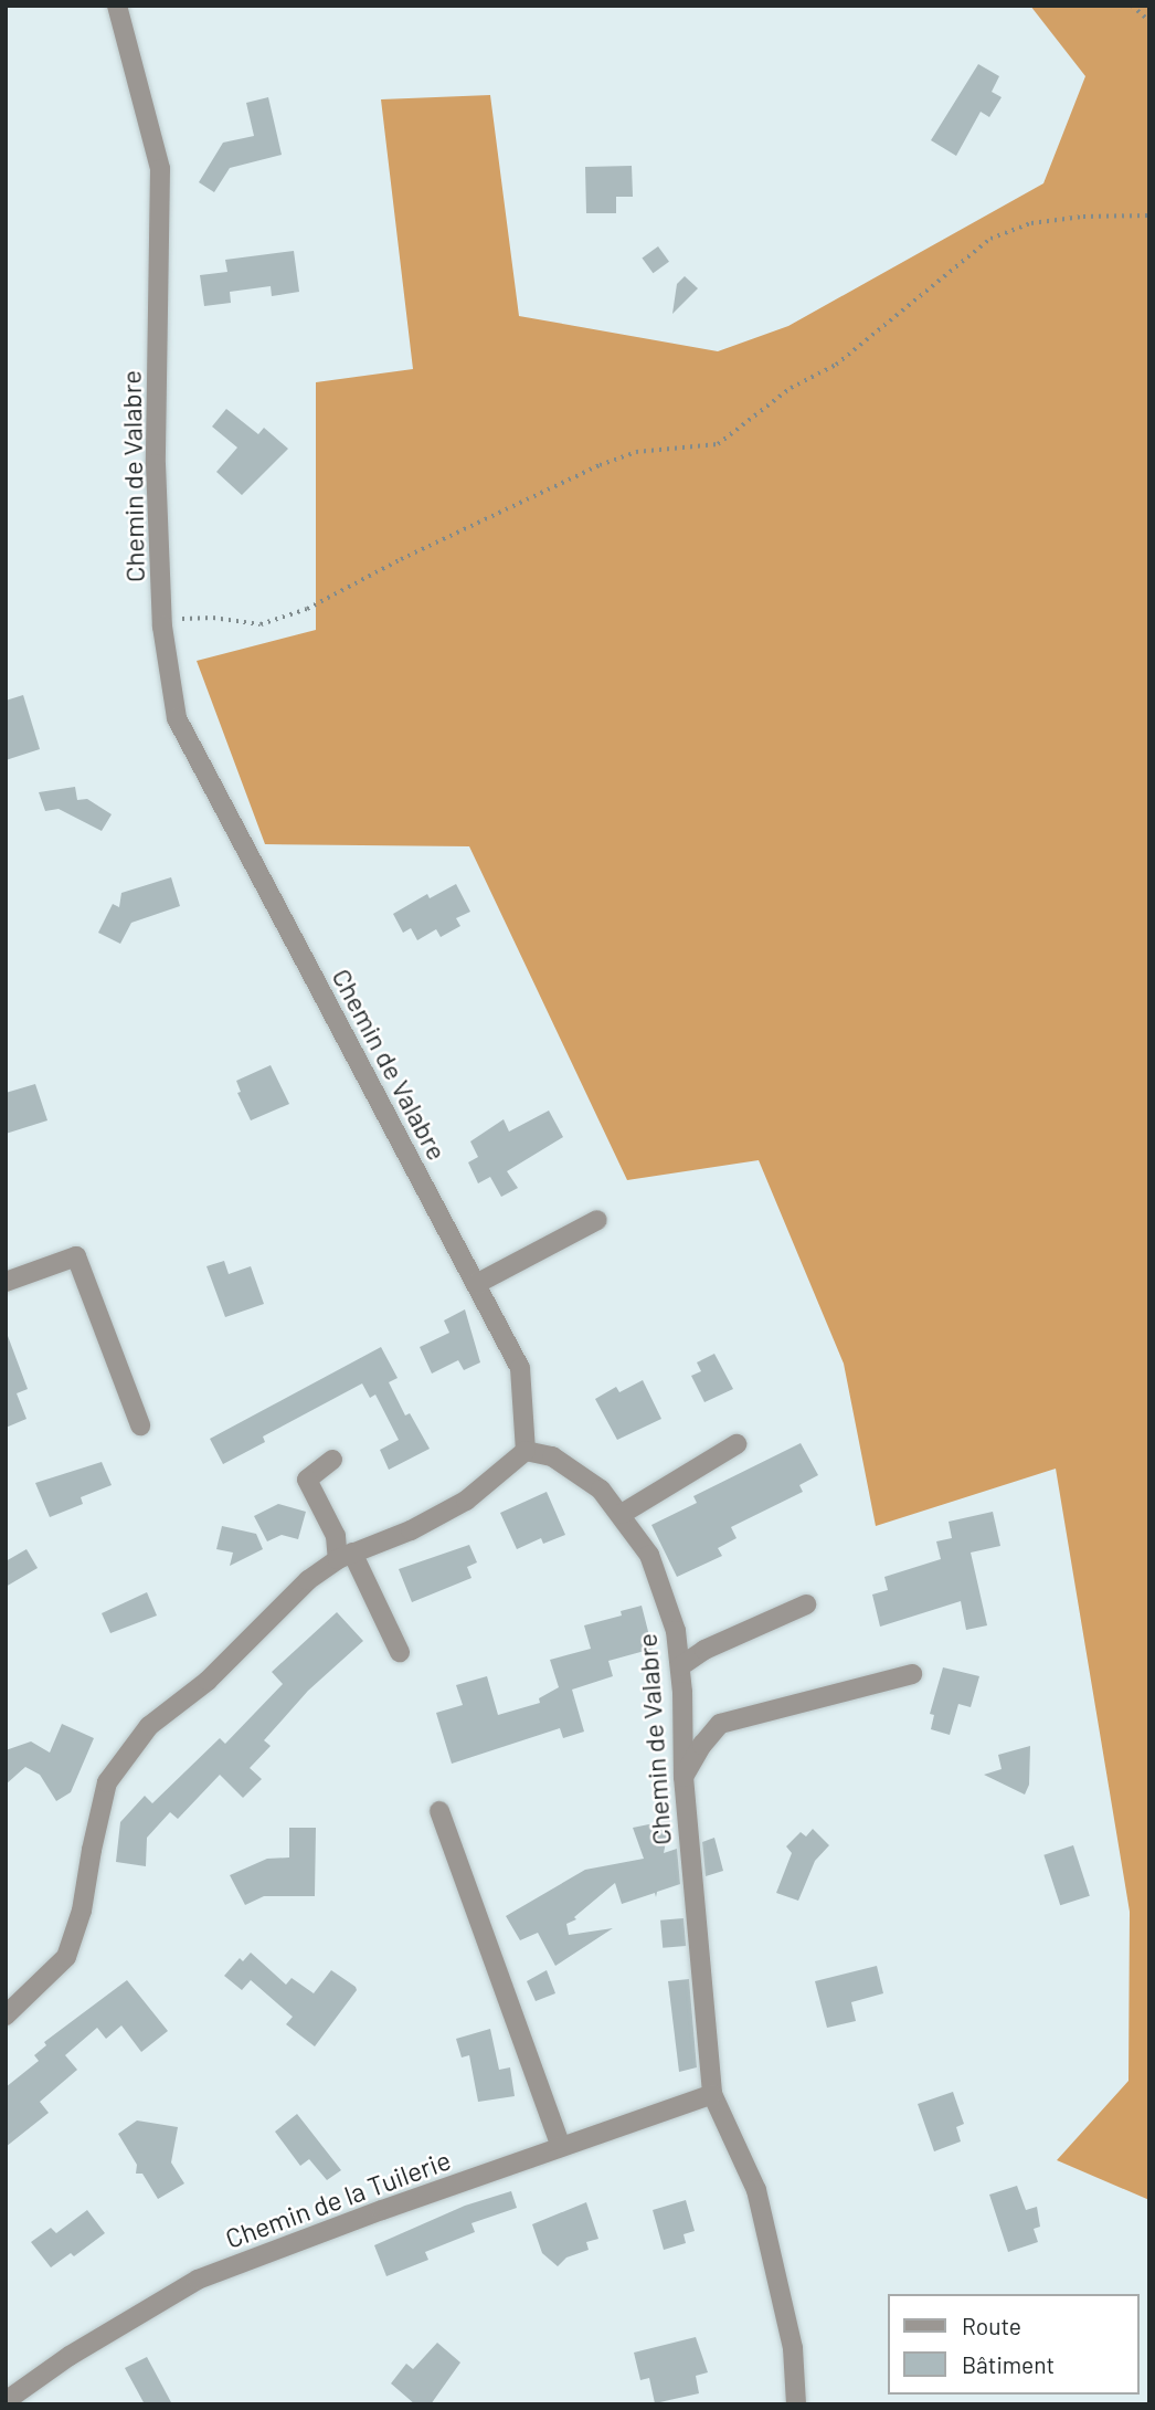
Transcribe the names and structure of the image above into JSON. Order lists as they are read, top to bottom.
{
  "streets": {
    "street": ["Chemin de Valabre", "Chemin de la Tuilerie"]
  },
  "crossings": [
    ["Chemin de Valabre", "Chemin de la Tuilerie"]
  ],
  "legend": ["Route", "Bâtiment"]
}
